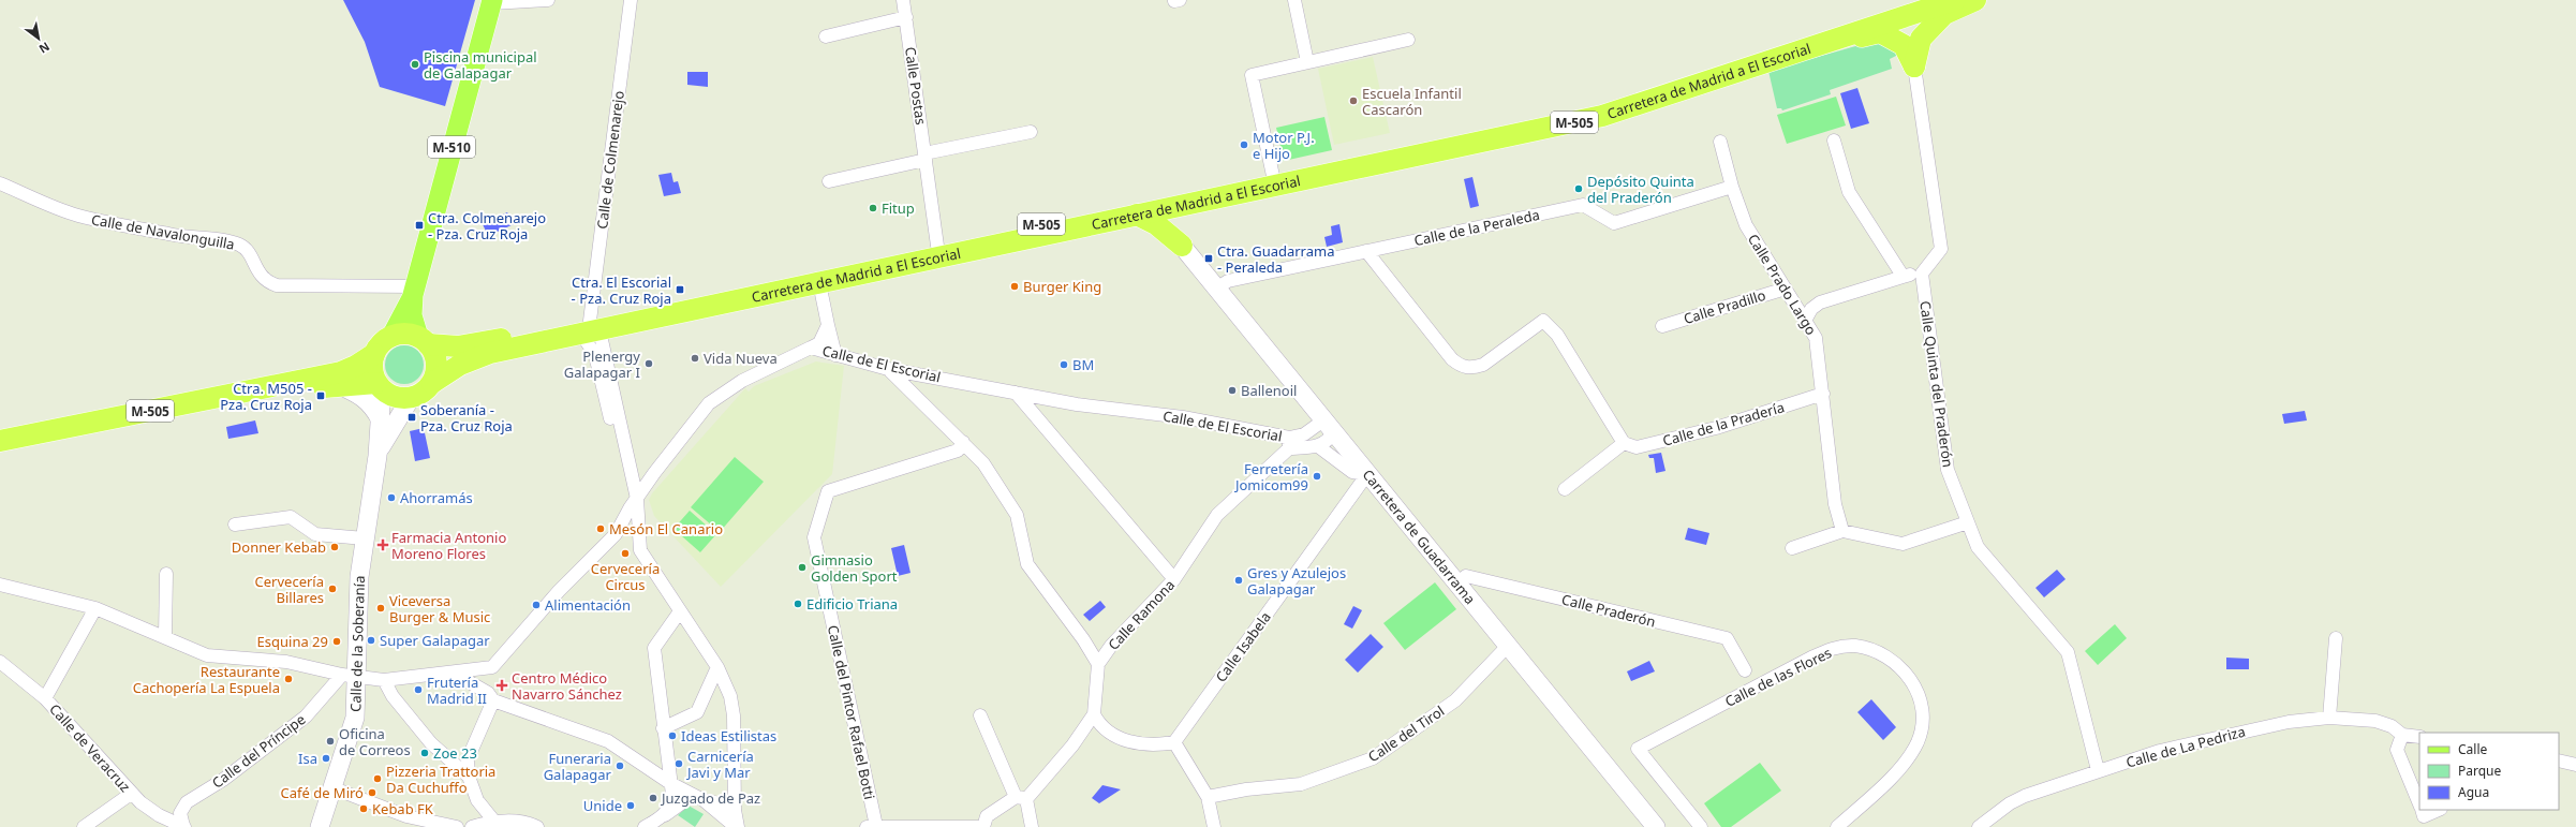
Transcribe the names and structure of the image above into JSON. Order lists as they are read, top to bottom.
{
  "streets": {
    "highway": ["Carretera de Madrid a El Escorial", "M-505"],
    "main road": ["M-510", "Carretera de Guadarrama", "Calle de la Soberanía"],
    "street": [
      "Calle Postas",
      "Calle de Colmenarejo",
      "Calle de la Peraleda",
      "Calle de Navalonguilla",
      "Calle Prado Largo",
      "Calle Pradillo",
      "Calle de El Escorial",
      "Calle Quinta del Praderón",
      "Calle de la Pradería",
      "Calle Praderón",
      "Calle Ramona",
      "Calle Isabela",
      "Calle de las Flores",
      "Calle del Pintor Rafael Botti",
      "Calle del Tirol",
      "Calle de La Pedriza",
      "Calle de Veracruz",
      "Calle del Príncipe"
    ]
  },
  "crossings": [
    ["Carretera de Madrid a El Escorial", "Calle Postas"],
    ["Carretera de Madrid a El Escorial", "M-505"],
    ["Carretera de Madrid a El Escorial", "M-510"],
    ["Carretera de Madrid a El Escorial", "Calle de Colmenarejo"],
    ["Carretera de Madrid a El Escorial", "Calle de la Soberanía"],
    ["M-505", "M-510"],
    ["M-505", "Calle de la Soberanía"],
    ["M-510", "Calle de Navalonguilla"],
    ["M-510", "Calle de la Soberanía"],
    ["Calle de Colmenarejo", "Calle de El Escorial"],
    ["Calle de la Peraleda", "Calle Prado Largo"],
    ["Calle de la Peraleda", "Carretera de Guadarrama"],
    ["Calle Prado Largo", "Calle Pradillo"],
    ["Calle Prado Largo", "Calle de la Pradería"],
    ["Calle de El Escorial", "Carretera de Guadarrama"],
    ["Calle de El Escorial", "Calle Ramona"],
    ["Calle Quinta del Praderón", "Calle de La Pedriza"],
    ["Carretera de Guadarrama", "Calle Praderón"],
    ["Carretera de Guadarrama", "Calle Isabela"],
    ["Carretera de Guadarrama", "Calle del Tirol"],
    ["Calle de la Soberanía", "Calle del Príncipe"],
    ["Calle de Veracruz", "Calle del Príncipe"]
  ],
  "places": {
    "other": [
      "Piscina municipal de Galapagar",
      "Escuela Infantil Cascarón",
      "Motor P.J. e Hijo",
      "Depósito Quinta del Praderón",
      "Fitup",
      "Burger King",
      "Vida Nueva",
      "Plenergy Galapagar I",
      "BM",
      "Ballenoil",
      "Ferretería Jomicom99",
      "Ahorramás",
      "Mesón El Canario",
      "Donner Kebab",
      "Cervecería Circus",
      "Gimnasio Golden Sport",
      "Gres y Azulejos Galapagar",
      "Cervecería Billares",
      "Edificio Triana",
      "Alimentación",
      "Viceversa Burger & Music",
      "Super Galapagar",
      "Esquina 29",
      "Restaurante Cachopería La Espuela",
      "Frutería Madrid II",
      "Ideas Estilistas",
      "Oficina de Correos",
      "Zoe 23",
      "Isa",
      "Carnicería Javi y Mar",
      "Funeraria Galapagar",
      "Pizzeria Trattoria Da Cuchuffo",
      "Café de Miró",
      "Juzgado de Paz",
      "Unide",
      "Kebab FK"
    ],
    "transit": [
      "Ctra. Colmenarejo - Pza. Cruz Roja",
      "Ctra. Guadarrama - Peraleda",
      "Ctra. El Escorial - Pza. Cruz Roja",
      "Ctra. M505 - Pza. Cruz Roja",
      "Soberanía - Pza. Cruz Roja"
    ],
    "health": ["Farmacia Antonio Moreno Flores", "Centro Médico Navarro Sánchez"]
  },
  "legend": ["Calle", "Parque", "Agua"],
  "north": "bottom right"
}
